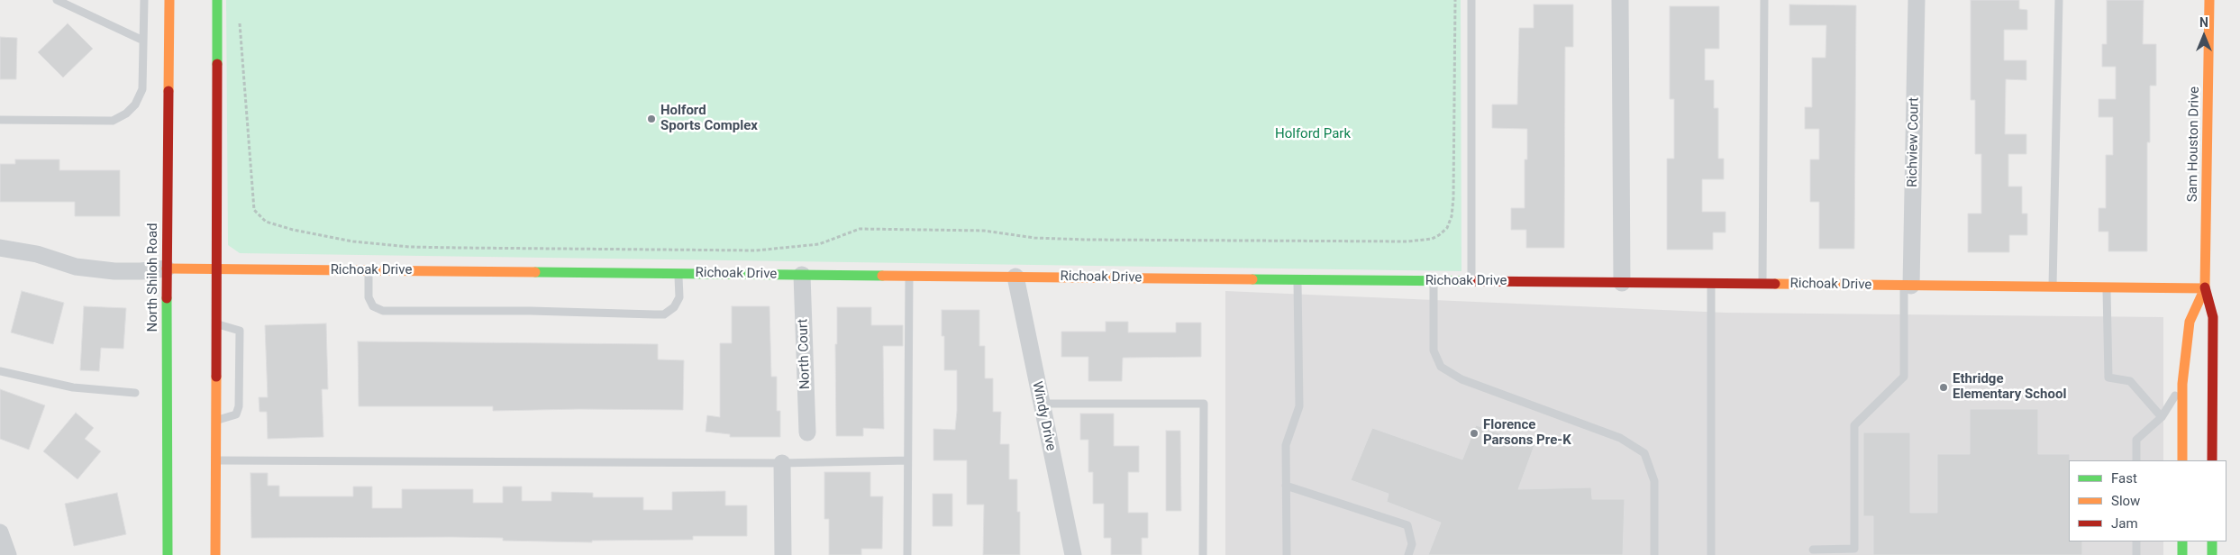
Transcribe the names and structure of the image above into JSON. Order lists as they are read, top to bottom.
{
  "streets": {
    "street": [
      "Richview Court",
      "Sam Houston Drive",
      "Richoak Drive",
      "North Shiloh Road",
      "North Court",
      "Windy Drive"
    ]
  },
  "crossings": [
    ["Richview Court", "Richoak Drive"],
    ["Sam Houston Drive", "Richoak Drive"],
    ["Richoak Drive", "North Shiloh Road"],
    ["Richoak Drive", "North Court"],
    ["Richoak Drive", "Windy Drive"]
  ],
  "parks": ["Holford Park"],
  "places": ["Holford Sports Complex", "Ethridge Elementary School", "Florence Parsons Pre-K"],
  "legend": ["Fast", "Slow", "Jam"],
  "north": "top"
}
